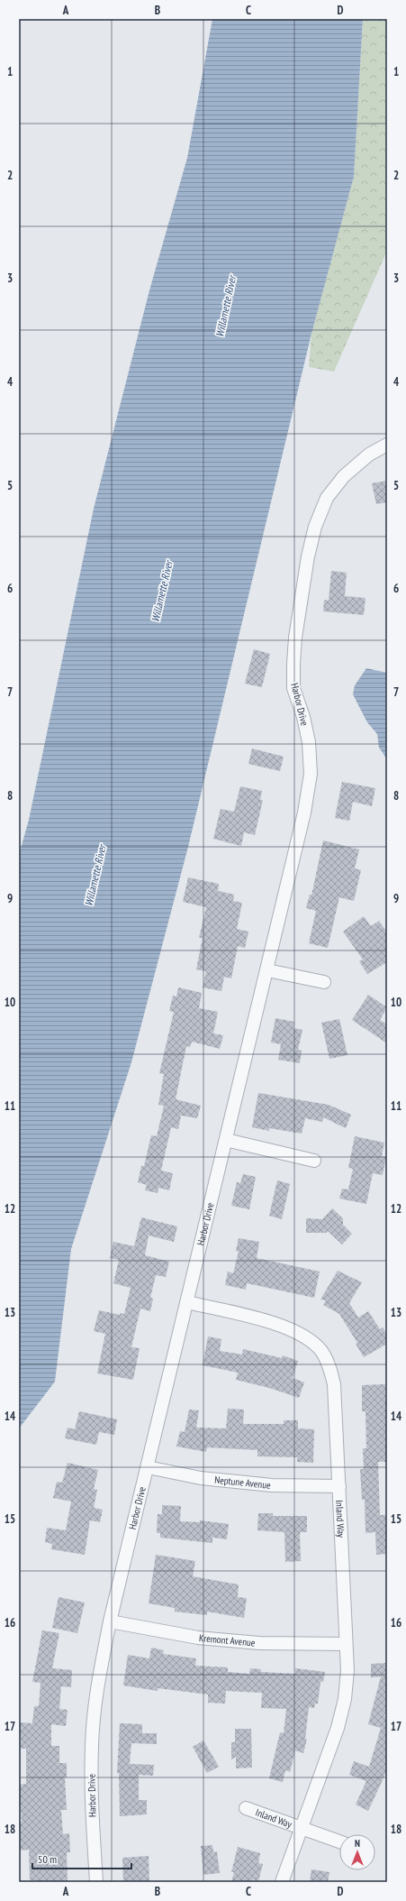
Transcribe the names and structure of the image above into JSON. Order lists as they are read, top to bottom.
{
  "streets": {
    "street": [
      "Harbor Drive",
      "Neptune Avenue",
      "Inland Way",
      "Kremont Avenue"
    ]
  },
  "crossings": [
    ["Harbor Drive", "Neptune Avenue"],
    ["Harbor Drive", "Inland Way"],
    ["Harbor Drive", "Kremont Avenue"],
    ["Neptune Avenue", "Inland Way"],
    ["Inland Way", "Kremont Avenue"]
  ],
  "water": ["Willamette River"],
  "scale_bar": "50 m",
  "north": "top",
  "grid": {
    "columns": [
      "A",
      "B",
      "C",
      "D"
    ],
    "rows": [
      "1",
      "2",
      "3",
      "4",
      "5",
      "6",
      "7",
      "8",
      "9",
      "10",
      "11",
      "12",
      "13",
      "14",
      "15",
      "16",
      "17",
      "18"
    ]
  }
}
